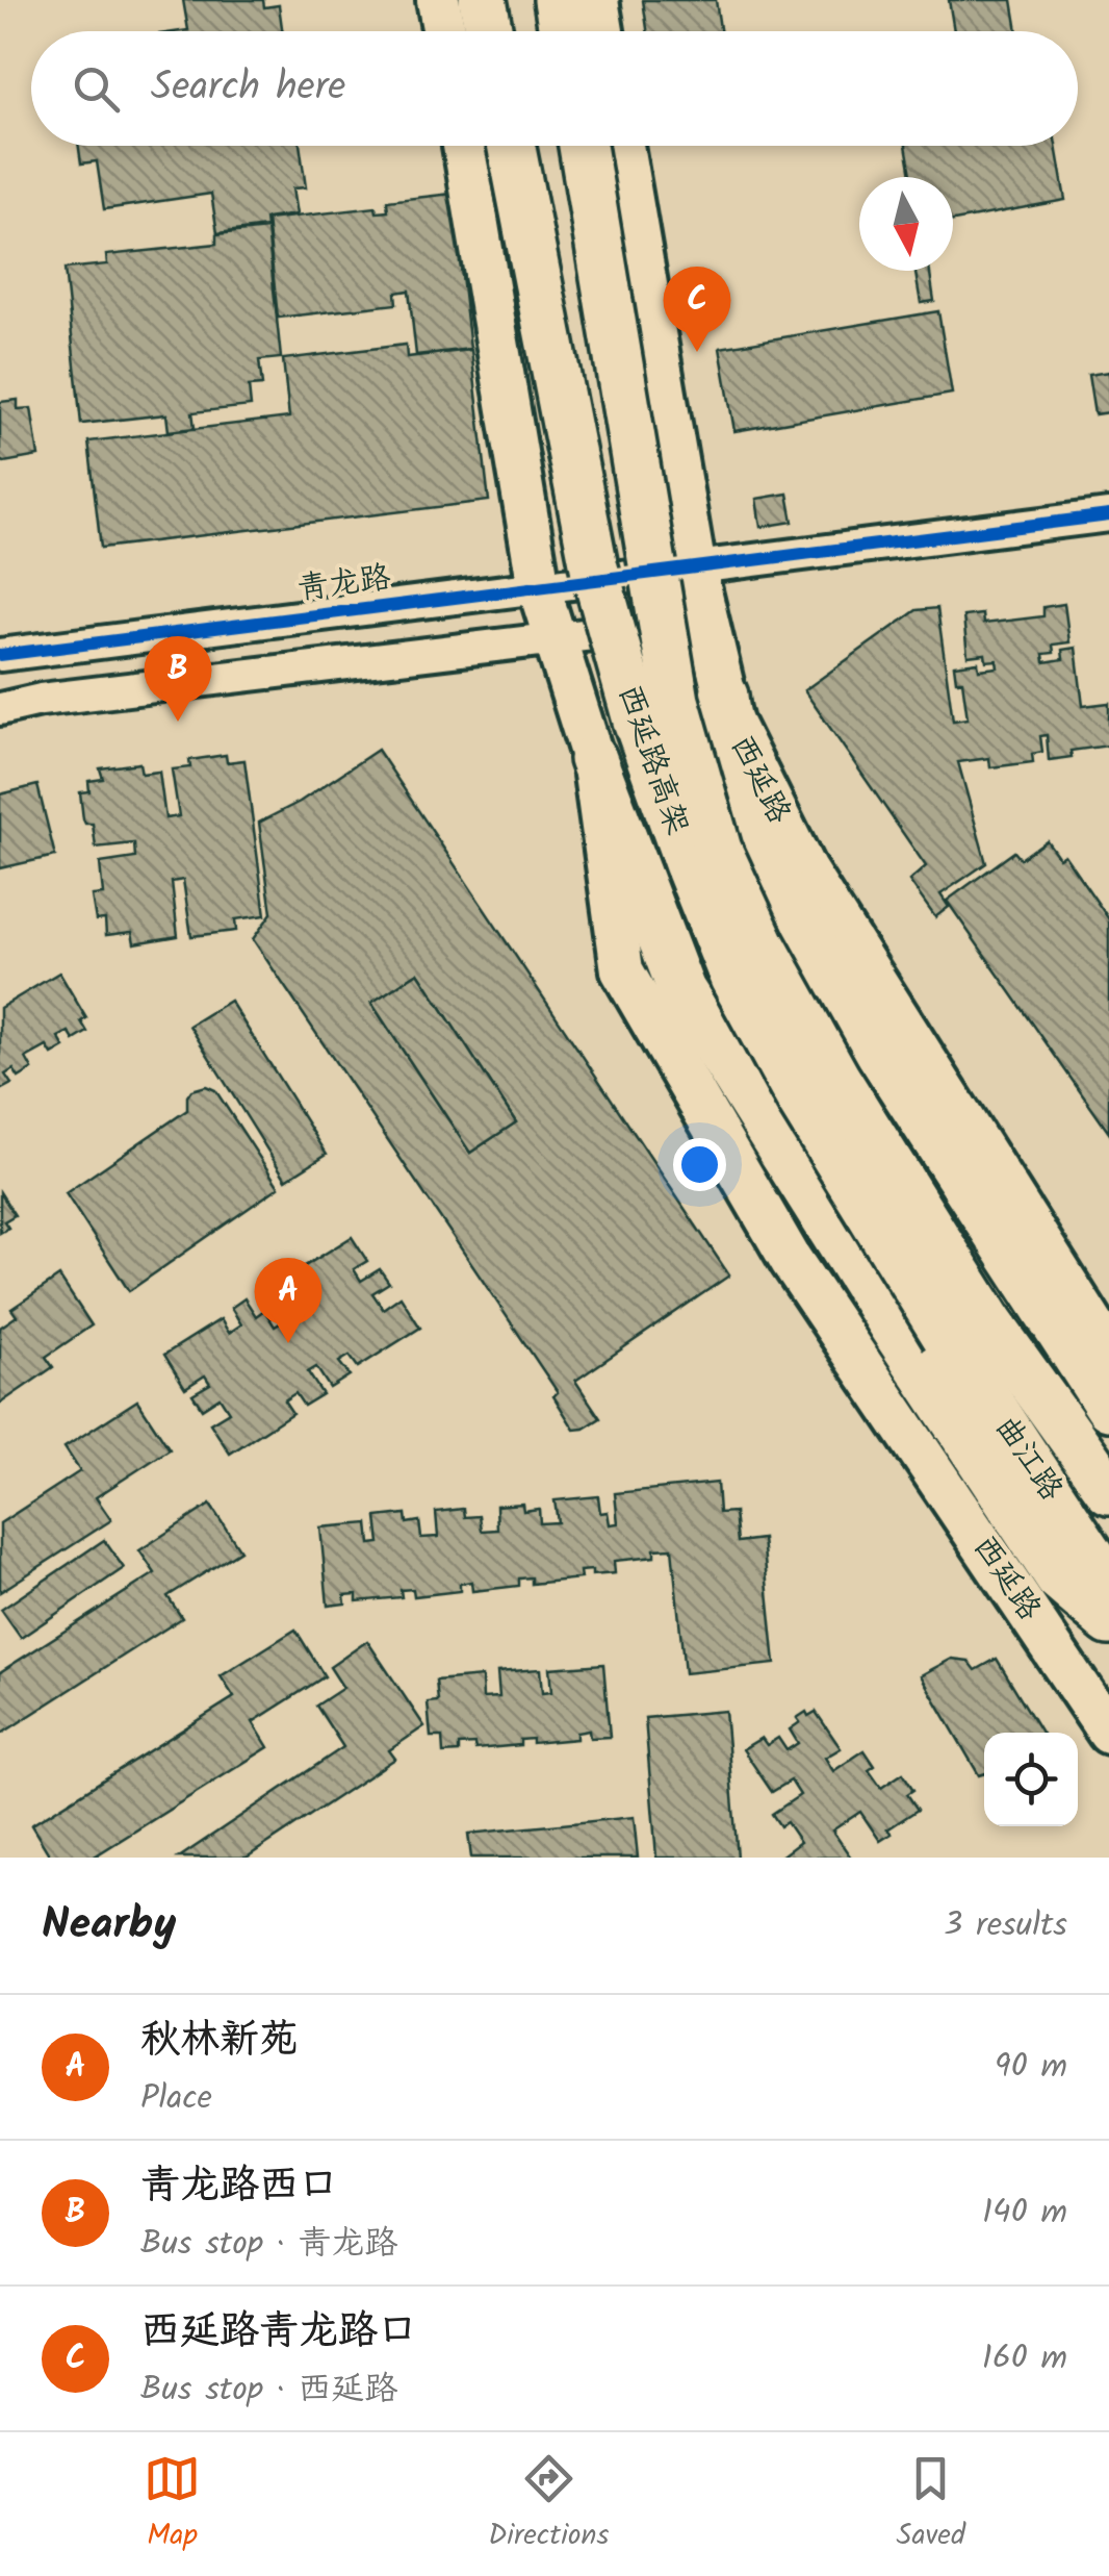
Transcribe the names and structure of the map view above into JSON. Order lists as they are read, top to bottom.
{
  "streets": {
    "highway": ["西延路高架", "曲江路"],
    "main road": ["西延路"],
    "street": ["青龙路"]
  },
  "crossings": [
    ["青龙路", "西延路"],
    ["西延路高架", "曲江路"]
  ],
  "north": "bottom",
  "page": {
    "search": "Search here",
    "pins": ["C", "B", "A"],
    "heading": ["Nearby", "3 results"],
    "list": [
      {
        "mark": "A",
        "name": "秋林新苑",
        "note": "Place",
        "value": "90 m"
      },
      {
        "mark": "B",
        "name": "青龙路西口",
        "note": "Bus stop · 青龙路",
        "value": "140 m"
      },
      {
        "mark": "C",
        "name": "西延路青龙路口",
        "note": "Bus stop · 西延路",
        "value": "160 m"
      }
    ],
    "nav": ["Map", "Directions", "Saved"]
  }
}
